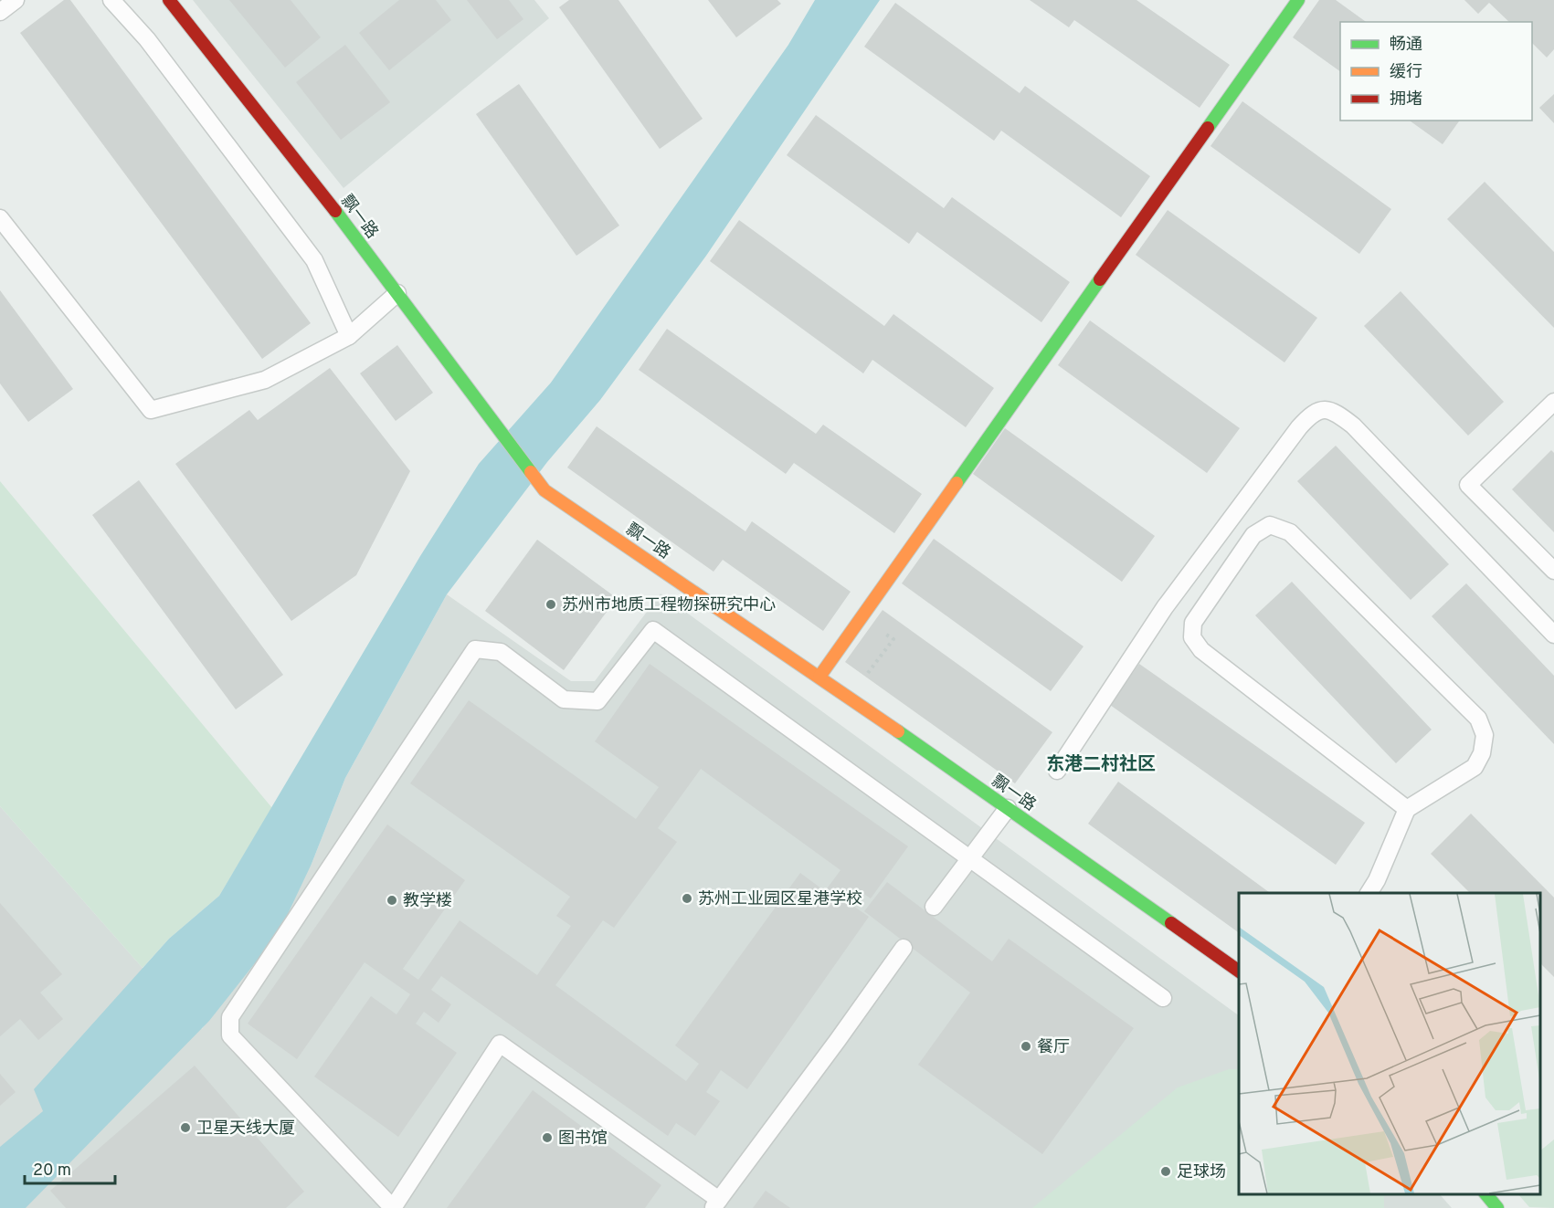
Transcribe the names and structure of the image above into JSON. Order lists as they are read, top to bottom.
{
  "streets": {
    "street": ["飘一路"]
  },
  "districts": ["东港二村社区"],
  "places": [
    "苏州市地质工程物探研究中心",
    "苏州工业园区星港学校",
    "教学楼",
    "餐厅",
    "卫星天线大厦",
    "图书馆",
    "足球场"
  ],
  "legend": ["畅通", "缓行", "拥堵"],
  "scale_bar": "20 m"
}
